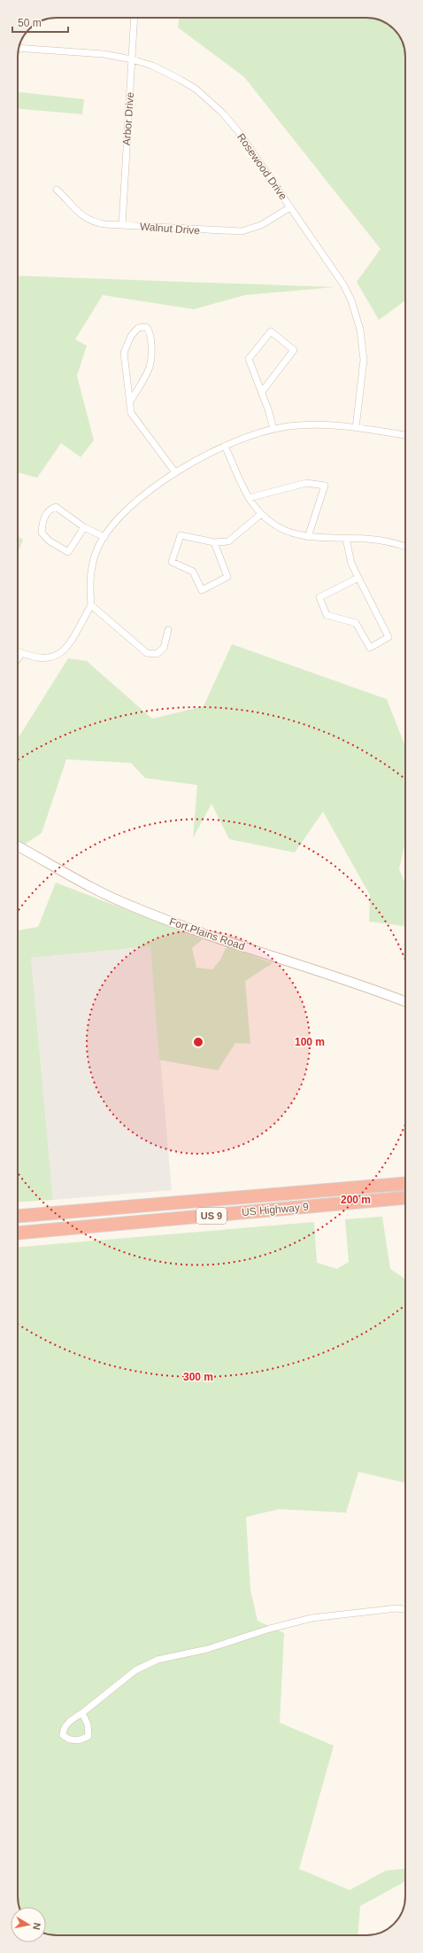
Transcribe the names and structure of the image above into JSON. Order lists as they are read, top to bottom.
{
  "streets": {
    "highway": ["US Highway 9", "US 9"],
    "street": [
      "Arbor Drive",
      "Rosewood Drive",
      "Walnut Drive",
      "Fort Plains Road"
    ]
  },
  "crossings": [
    ["Arbor Drive", "Rosewood Drive"],
    ["Arbor Drive", "Walnut Drive"],
    ["Rosewood Drive", "Walnut Drive"]
  ],
  "scale_bar": "50 m",
  "north": "right",
  "rings": ["100 m", "200 m", "300 m"]
}
